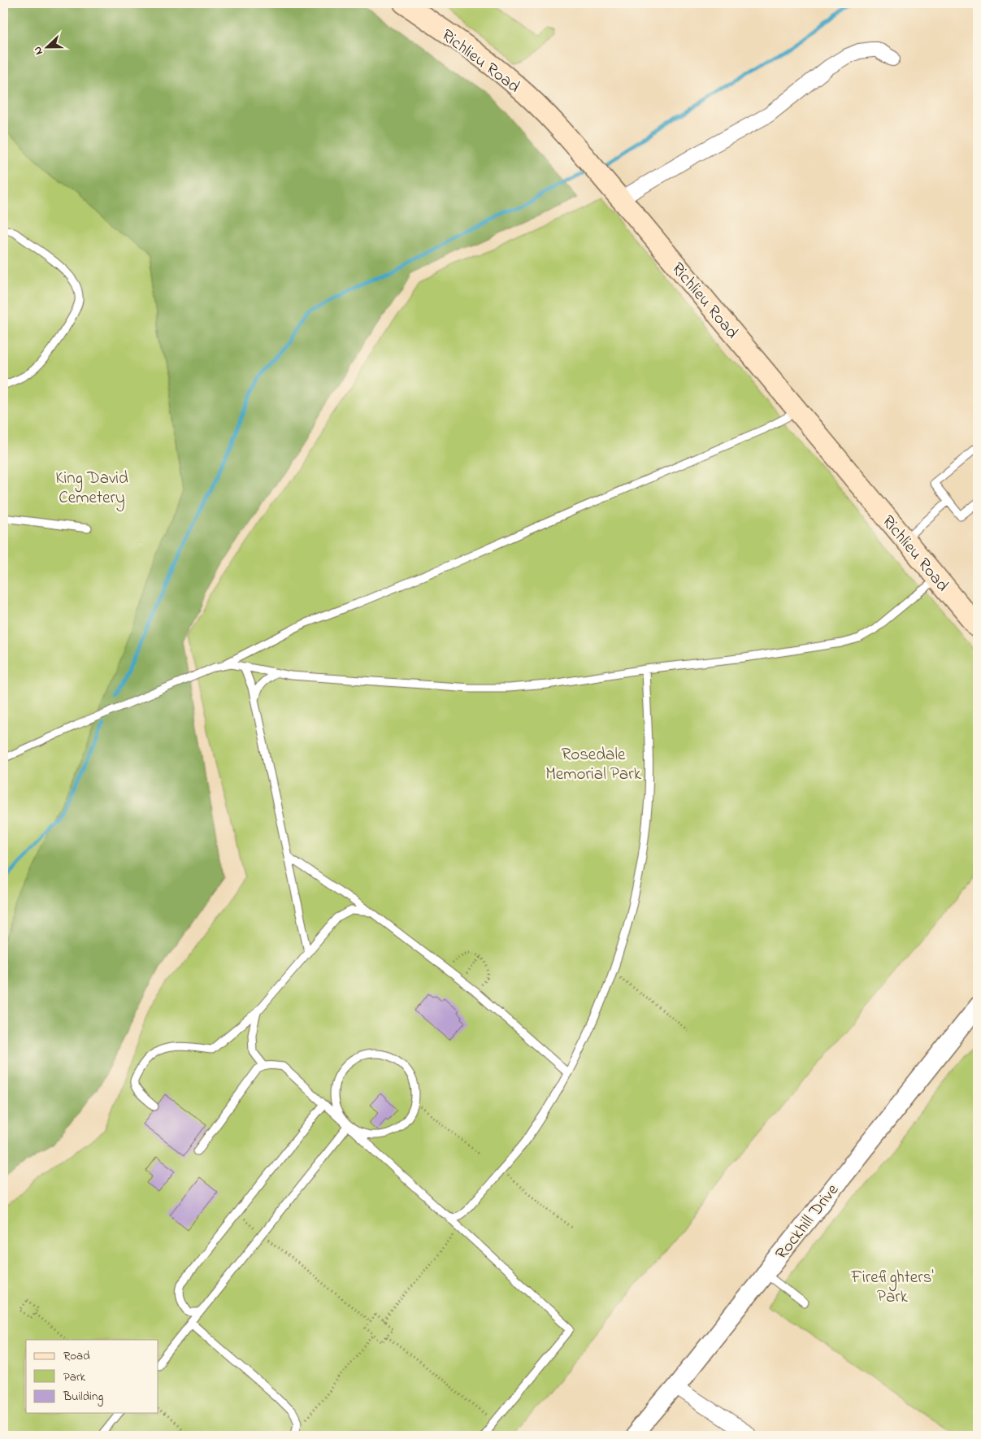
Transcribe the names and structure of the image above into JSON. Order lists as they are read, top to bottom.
{
  "streets": {
    "main road": ["Richlieu Road"],
    "street": ["Rockhill Drive"]
  },
  "parks": ["King David Cemetery", "Rosedale Memorial Park", "Firefighters' Park"],
  "legend": ["Road", "Park", "Building"],
  "north": "left"
}
